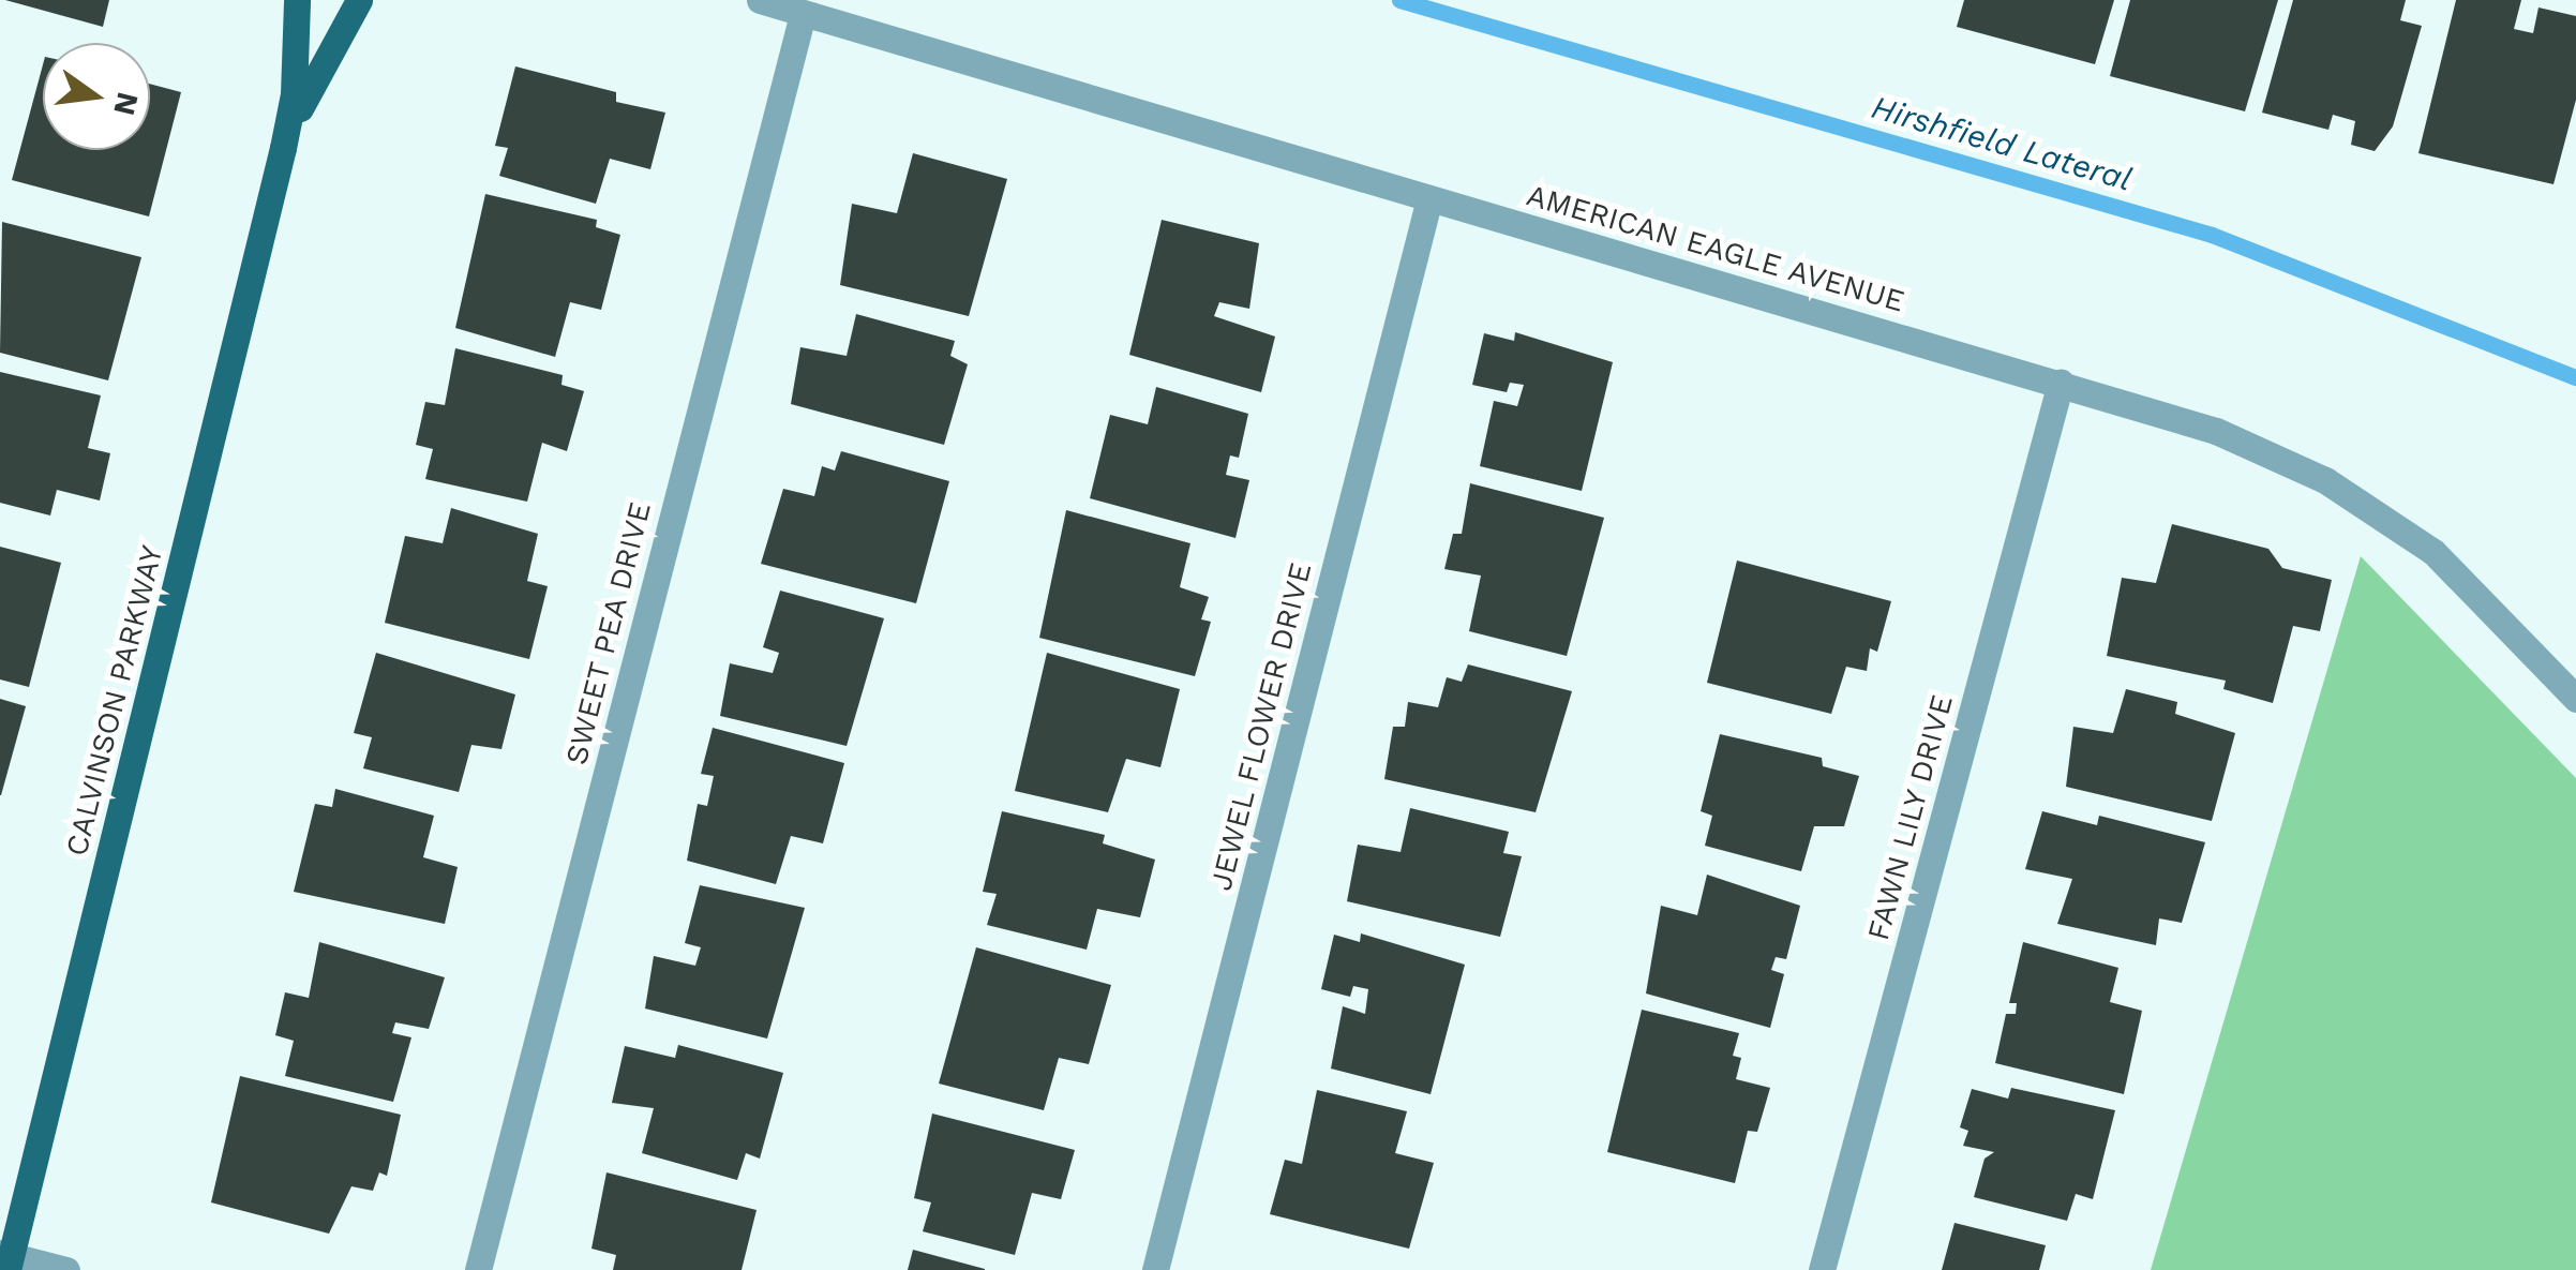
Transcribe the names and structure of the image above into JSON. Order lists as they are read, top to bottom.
{
  "streets": {
    "main road": ["CALVINSON PARKWAY"],
    "street": [
      "AMERICAN EAGLE AVENUE",
      "SWEET PEA DRIVE",
      "JEWEL FLOWER DRIVE",
      "FAWN LILY DRIVE"
    ]
  },
  "crossings": [
    ["AMERICAN EAGLE AVENUE", "SWEET PEA DRIVE"],
    ["AMERICAN EAGLE AVENUE", "JEWEL FLOWER DRIVE"],
    ["AMERICAN EAGLE AVENUE", "FAWN LILY DRIVE"]
  ],
  "water": ["Hirshfield Lateral"],
  "north": "right"
}
